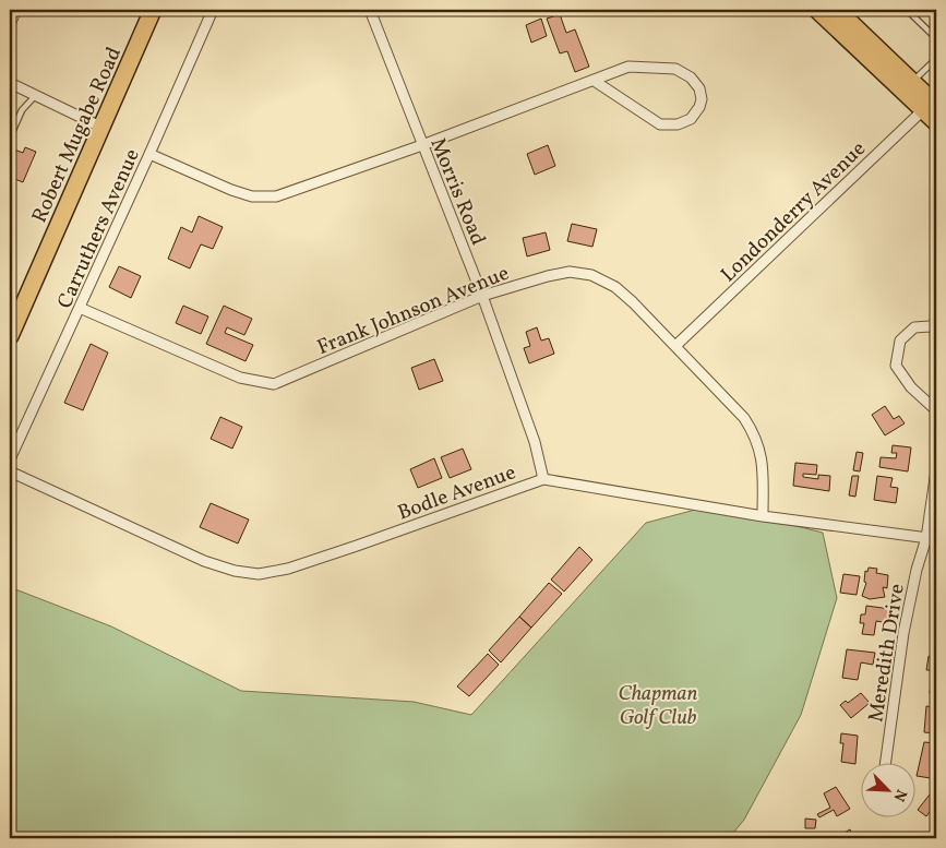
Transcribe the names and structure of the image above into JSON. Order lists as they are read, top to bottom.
{
  "streets": {
    "main road": ["Robert Mugabe Road"],
    "street": [
      "Morris Road",
      "Londonderry Avenue",
      "Carruthers Avenue",
      "Frank Johnson Avenue",
      "Bodle Avenue",
      "Meredith Drive"
    ]
  },
  "crossings": [
    ["Morris Road", "Frank Johnson Avenue"],
    ["Morris Road", "Bodle Avenue"],
    ["Londonderry Avenue", "Frank Johnson Avenue"],
    ["Carruthers Avenue", "Frank Johnson Avenue"],
    ["Frank Johnson Avenue", "Bodle Avenue"],
    ["Bodle Avenue", "Meredith Drive"]
  ],
  "parks": ["Chapman Golf Club"],
  "north": "bottom right"
}
